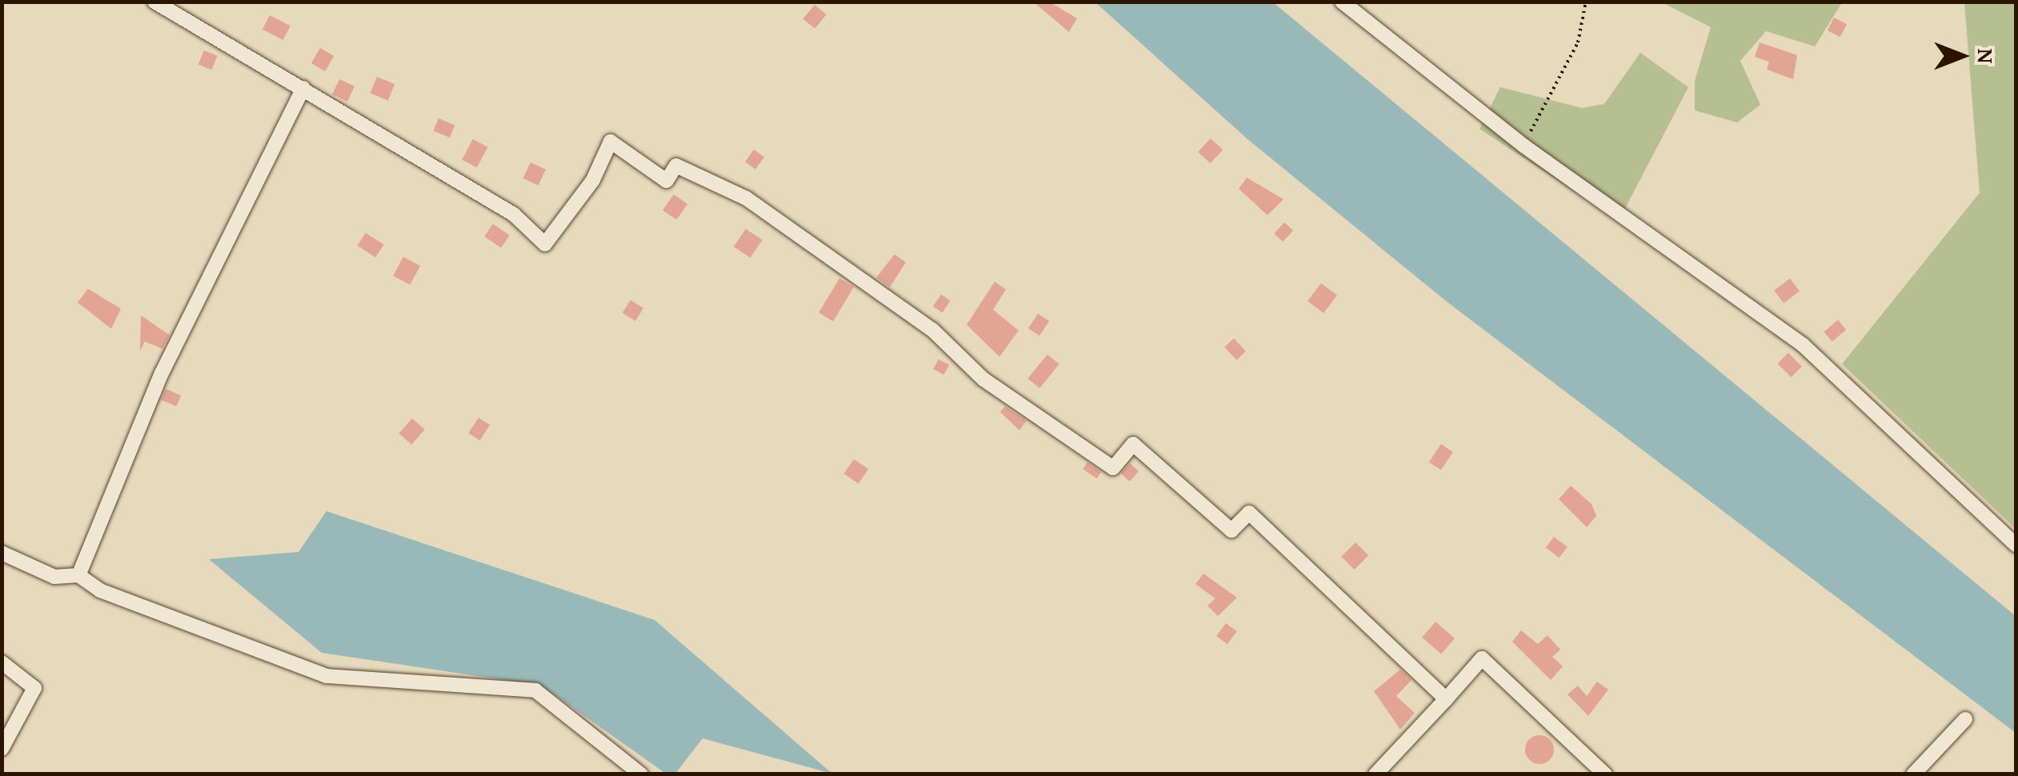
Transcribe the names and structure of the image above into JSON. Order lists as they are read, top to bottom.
{
  "north": "right"
}
